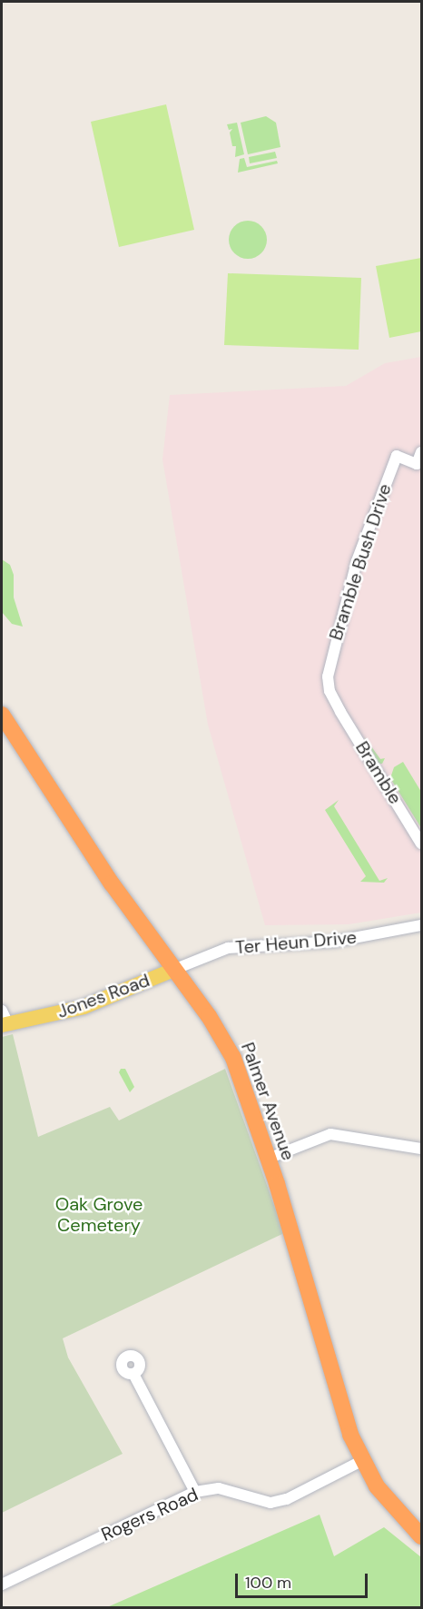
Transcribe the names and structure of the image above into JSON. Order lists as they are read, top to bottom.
{
  "streets": {
    "highway": ["Palmer Avenue"],
    "main road": ["Jones Road"],
    "street": [
      "Bramble Bush Drive",
      "Bramble",
      "Ter Heun Drive",
      "Rogers Road"
    ]
  },
  "crossings": [
    ["Bramble Bush Drive", "Bramble"],
    ["Ter Heun Drive", "Jones Road"],
    ["Ter Heun Drive", "Palmer Avenue"],
    ["Jones Road", "Palmer Avenue"],
    ["Palmer Avenue", "Rogers Road"]
  ],
  "parks": ["Oak Grove Cemetery"],
  "scale_bar": "100 m"
}
